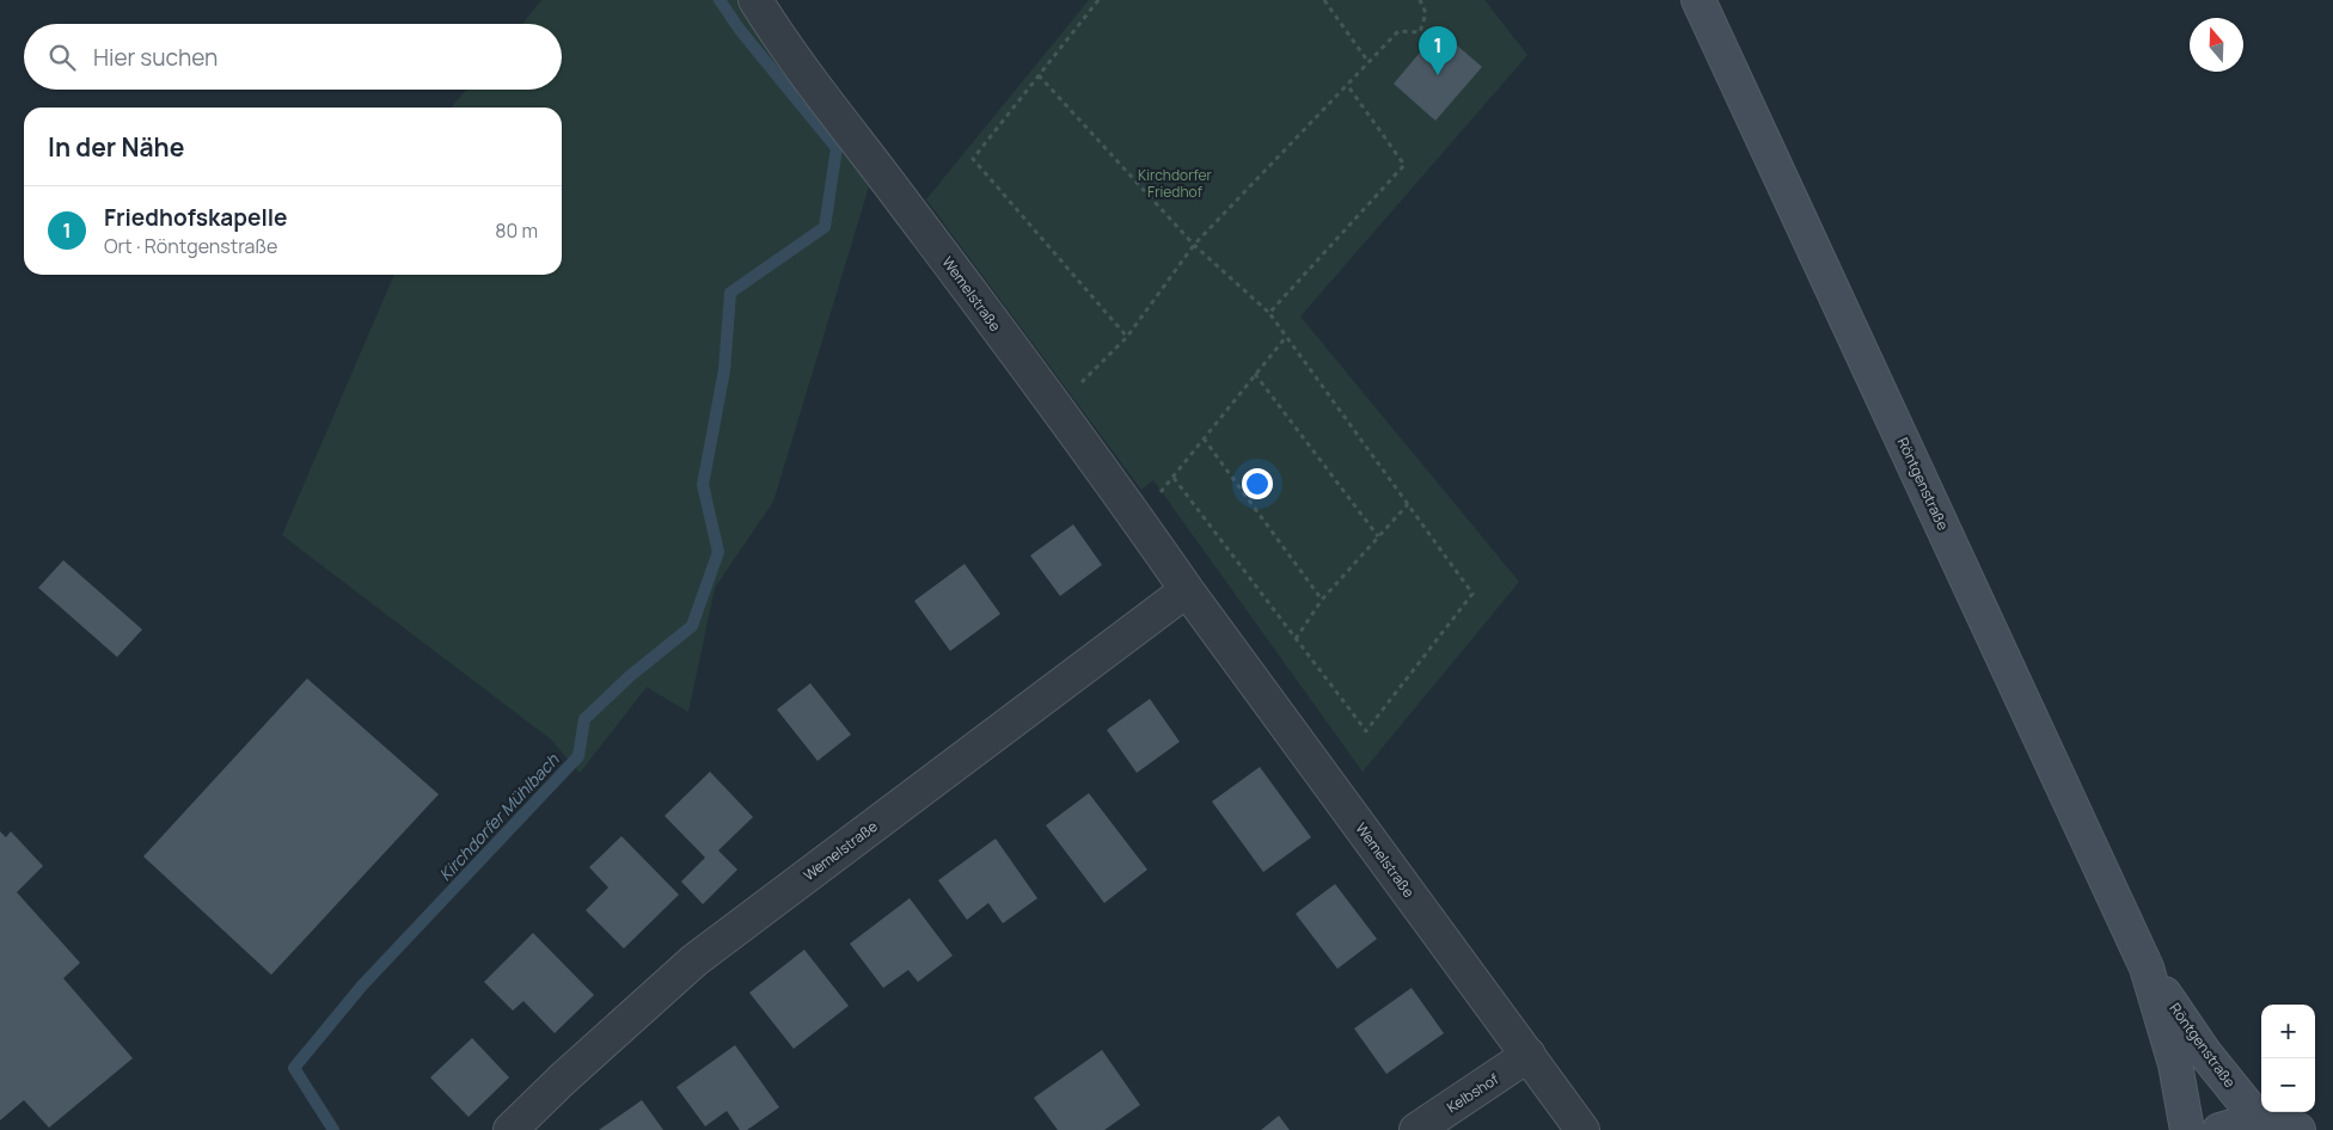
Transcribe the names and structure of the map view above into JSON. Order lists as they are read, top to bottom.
{
  "streets": {
    "main road": ["Röntgenstraße"],
    "street": ["Wemelstraße", "Kelbshof"]
  },
  "crossings": [
    ["Wemelstraße", "Kelbshof"]
  ],
  "water": ["Kirchdorfer Mühlbach"],
  "parks": ["Kirchdorfer Friedhof"],
  "north": "top",
  "page": {
    "search": "Hier suchen",
    "pins": "1",
    "heading": "In der Nähe",
    "list": [
      {
        "mark": "1",
        "name": "Friedhofskapelle",
        "note": "Ort · Röntgenstraße",
        "value": "80 m"
      }
    ],
    "map_buttons": ["+", "−"]
  }
}
